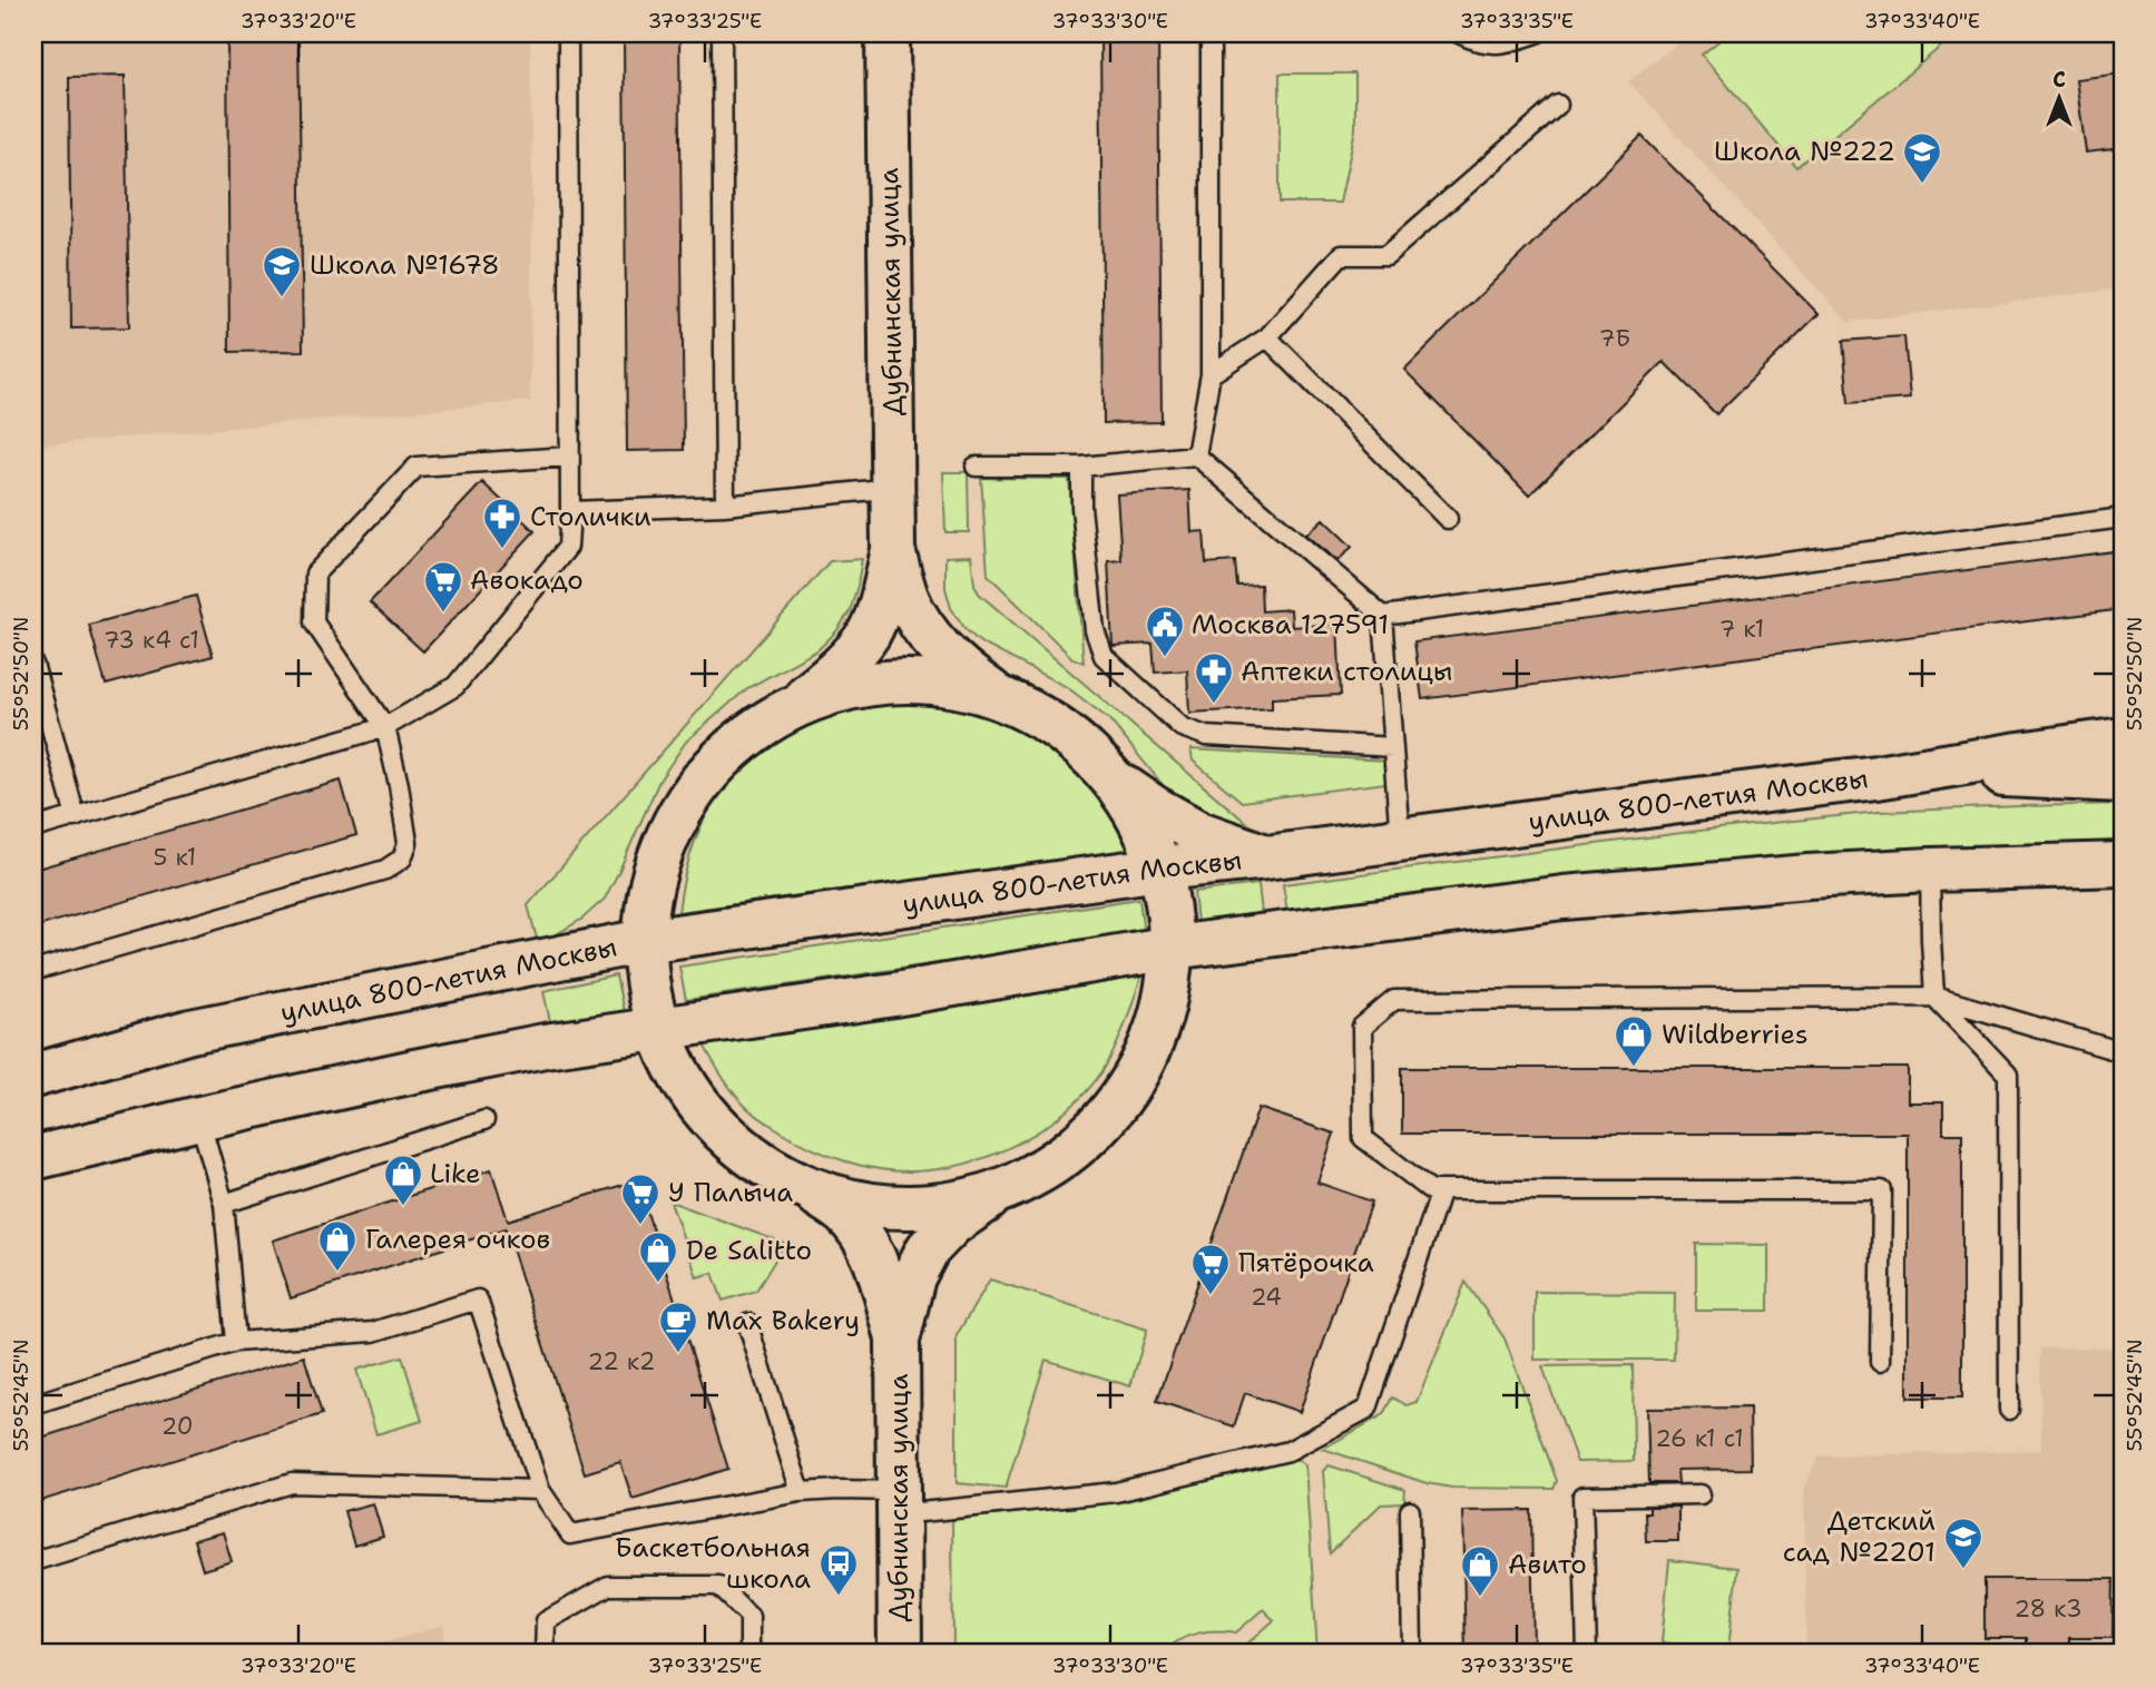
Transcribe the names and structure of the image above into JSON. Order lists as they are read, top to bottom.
{
  "streets": {
    "main road": ["Дубнинская улица", "улица 800-летия Москвы"]
  },
  "places": {
    "school or university": ["Школа №222", "Школа №1678", "Детский сад №2201"],
    "pharmacy": ["Столички", "Аптеки столицы"],
    "supermarket": ["Авокадо", "У Палыча", "Пятёрочка"],
    "public building": ["Москва 127591"],
    "shop": [
      "Wildberries",
      "Like",
      "Галерея очков",
      "De Salitto",
      "Авито"
    ],
    "cafe": ["Max Bakery"],
    "bus stop": ["Баскетбольная школа"]
  },
  "house_numbers": [
    "7Б",
    "7 к1",
    "73 к4 с1",
    "5 к1",
    "24",
    "22 к2",
    "20",
    "26 к1 с1",
    "28 к3"
  ],
  "north": "top",
  "coordinates": [
    "37°33'20\"E",
    "37°33'25\"E",
    "37°33'30\"E",
    "37°33'35\"E",
    "37°33'40\"E",
    "55°52'50\"N",
    "55°52'45\"N"
  ]
}
